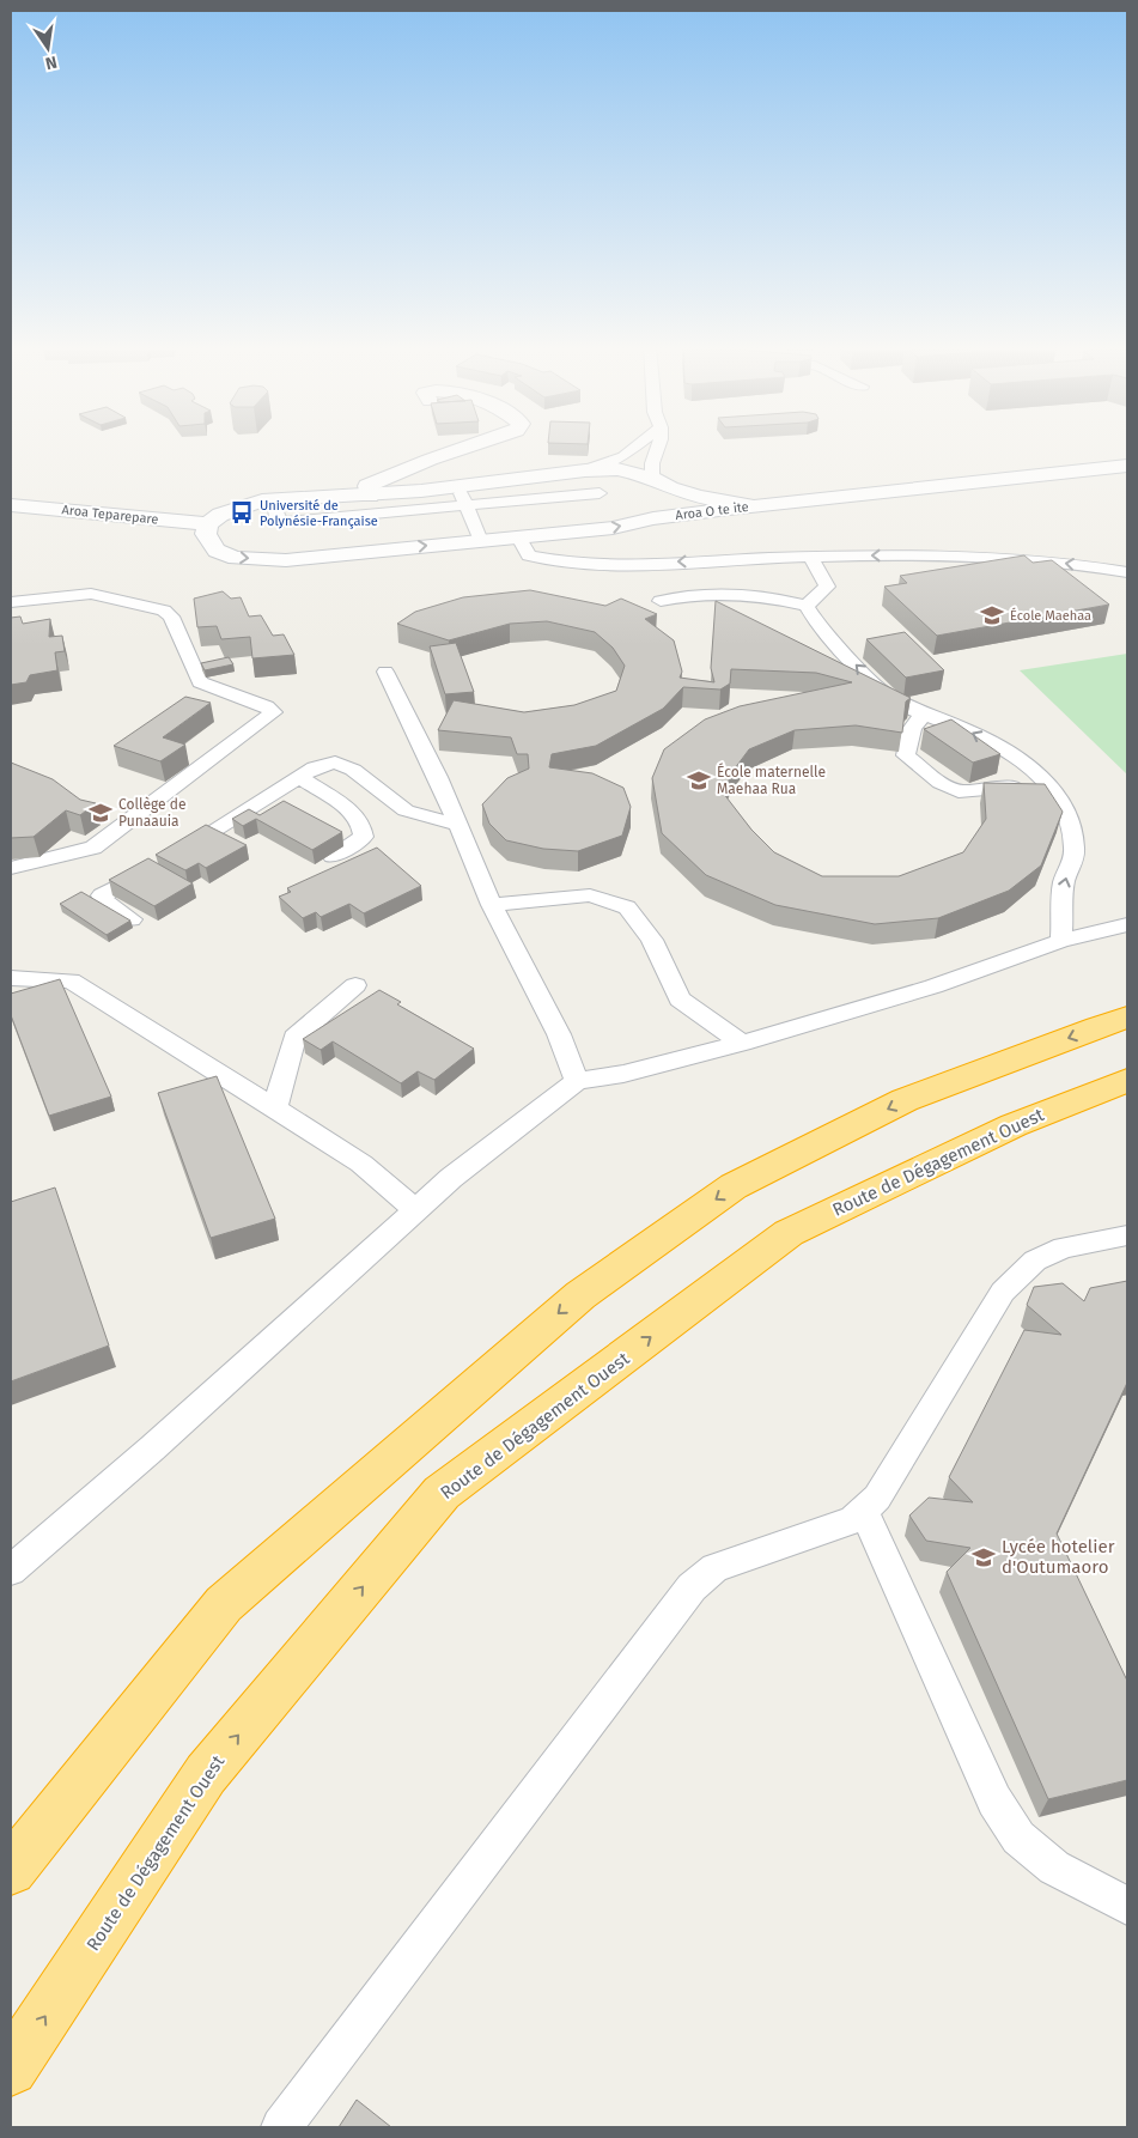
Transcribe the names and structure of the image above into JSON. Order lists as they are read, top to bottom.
{
  "streets": {
    "highway": ["Route de Dégagement Ouest"],
    "main road": ["Aroa O te ite", "Aroa Teparepare"]
  },
  "crossings": [
    ["Aroa O te ite", "Aroa Teparepare"]
  ],
  "places": {
    "bus stop": ["Université de Polynésie-Française"],
    "school or university": [
      "École Maehaa",
      "École maternelle Maehaa Rua",
      "Collège de Punaauia",
      "Lycée hotelier d'Outumaoro"
    ]
  },
  "north": "bottom"
}
